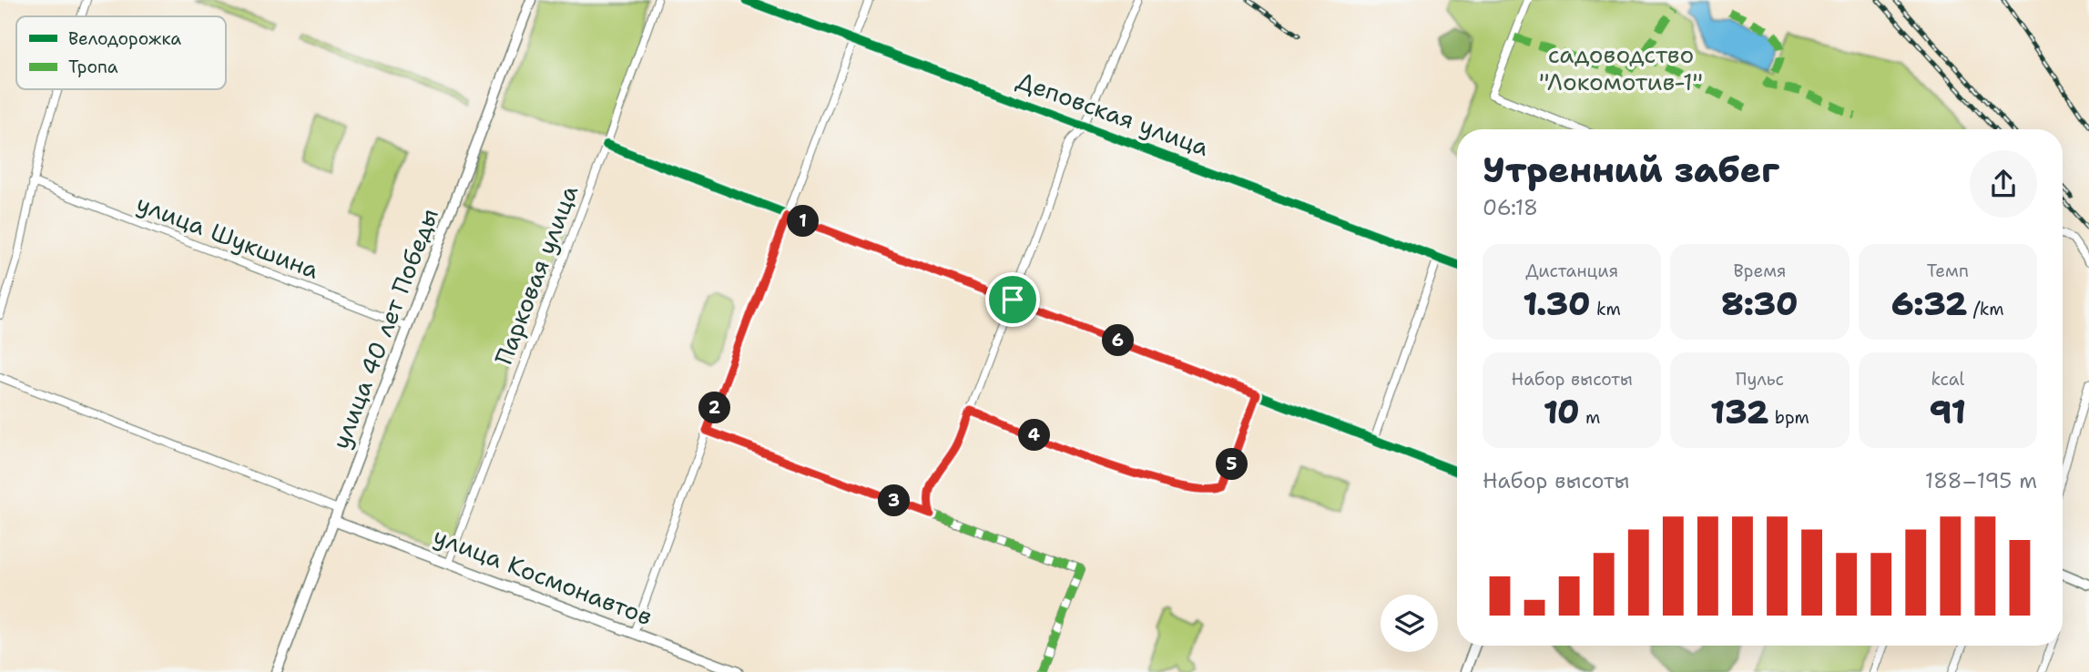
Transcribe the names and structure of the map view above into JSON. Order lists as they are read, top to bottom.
{
  "streets": {
    "street": [
      "Деповская улица",
      "улица Шукшина",
      "Парковая улица",
      "улица 40 лет Победы",
      "улица Космонавтов"
    ]
  },
  "crossings": [
    ["улица Шукшина", "улица 40 лет Победы"],
    ["Парковая улица", "улица Космонавтов"],
    ["улица 40 лет Победы", "улица Космонавтов"]
  ],
  "parks": ["садоводство \"Локомотив-1\""],
  "legend": ["Велодорожка", "Тропа"],
  "page": {
    "heading": ["Утренний забег", "06:18"],
    "pins": [
      "1",
      "6",
      "2",
      "4",
      "5",
      "3"
    ],
    "stats": [
      ["Дистанция", "1.30 km"],
      ["Время", "8:30"],
      ["Темп", "6:32 /km"],
      ["Набор высоты", "10 m"],
      ["Пульс", "132 bpm"],
      ["kcal", "91"]
    ],
    "chart": ["Набор высоты", "188–195 m"]
  }
}
